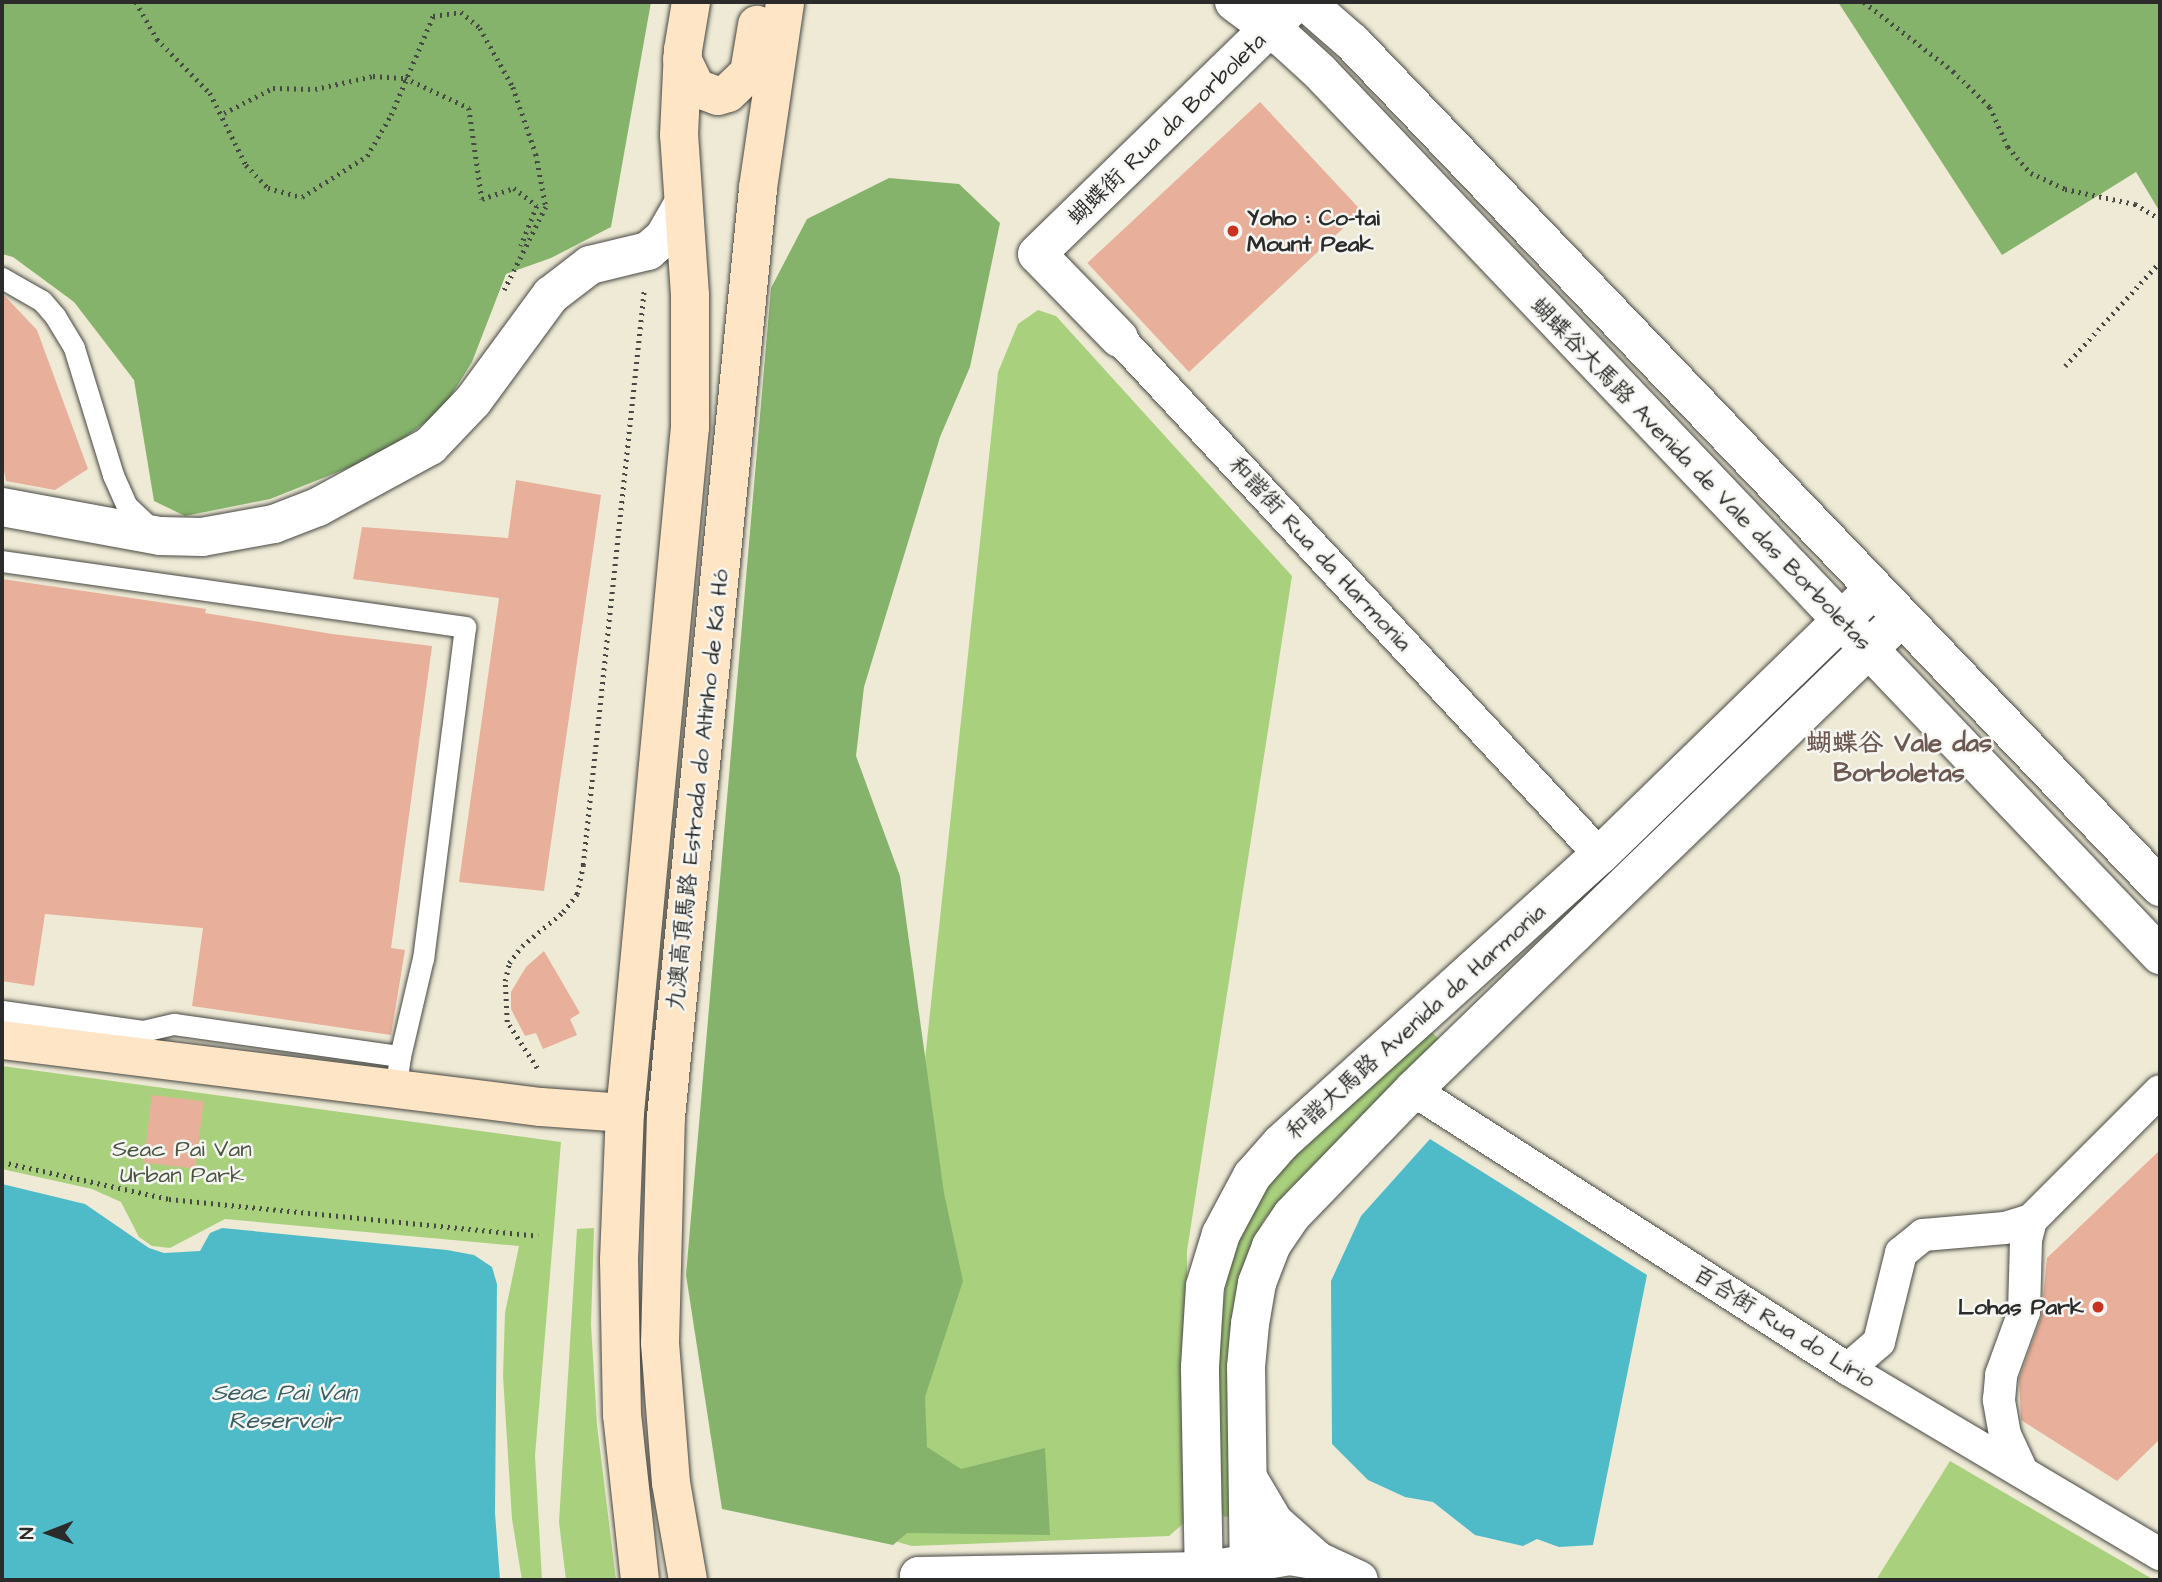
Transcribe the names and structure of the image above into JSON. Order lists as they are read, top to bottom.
{
  "streets": {
    "main road": ["九澳高頂馬路 Estrada do Altinho de Ká Hó"],
    "street": [
      "蝴蝶街 Rua da Borboleta",
      "蝴蝶谷大馬路 Avenida de Vale das Borboletas",
      "和諧街 Rua da Harmonia",
      "和諧大馬路 Avenida da Harmonia",
      "百合街 Rua do Lírio"
    ]
  },
  "crossings": [
    ["蝴蝶街 Rua da Borboleta", "蝴蝶谷大馬路 Avenida de Vale das Borboletas"],
    ["蝴蝶街 Rua da Borboleta", "和諧街 Rua da Harmonia"],
    ["蝴蝶谷大馬路 Avenida de Vale das Borboletas", "和諧大馬路 Avenida da Harmonia"],
    ["和諧街 Rua da Harmonia", "和諧大馬路 Avenida da Harmonia"],
    ["和諧大馬路 Avenida da Harmonia", "百合街 Rua do Lírio"]
  ],
  "districts": ["蝴蝶谷 Vale das Borboletas"],
  "water": ["Seac Pai Van Reservoir"],
  "parks": ["Seac Pai Van Urban Park"],
  "places": ["Yoho : Co-tai Mount Peak", "Lohas Park"],
  "north": "left"
}
